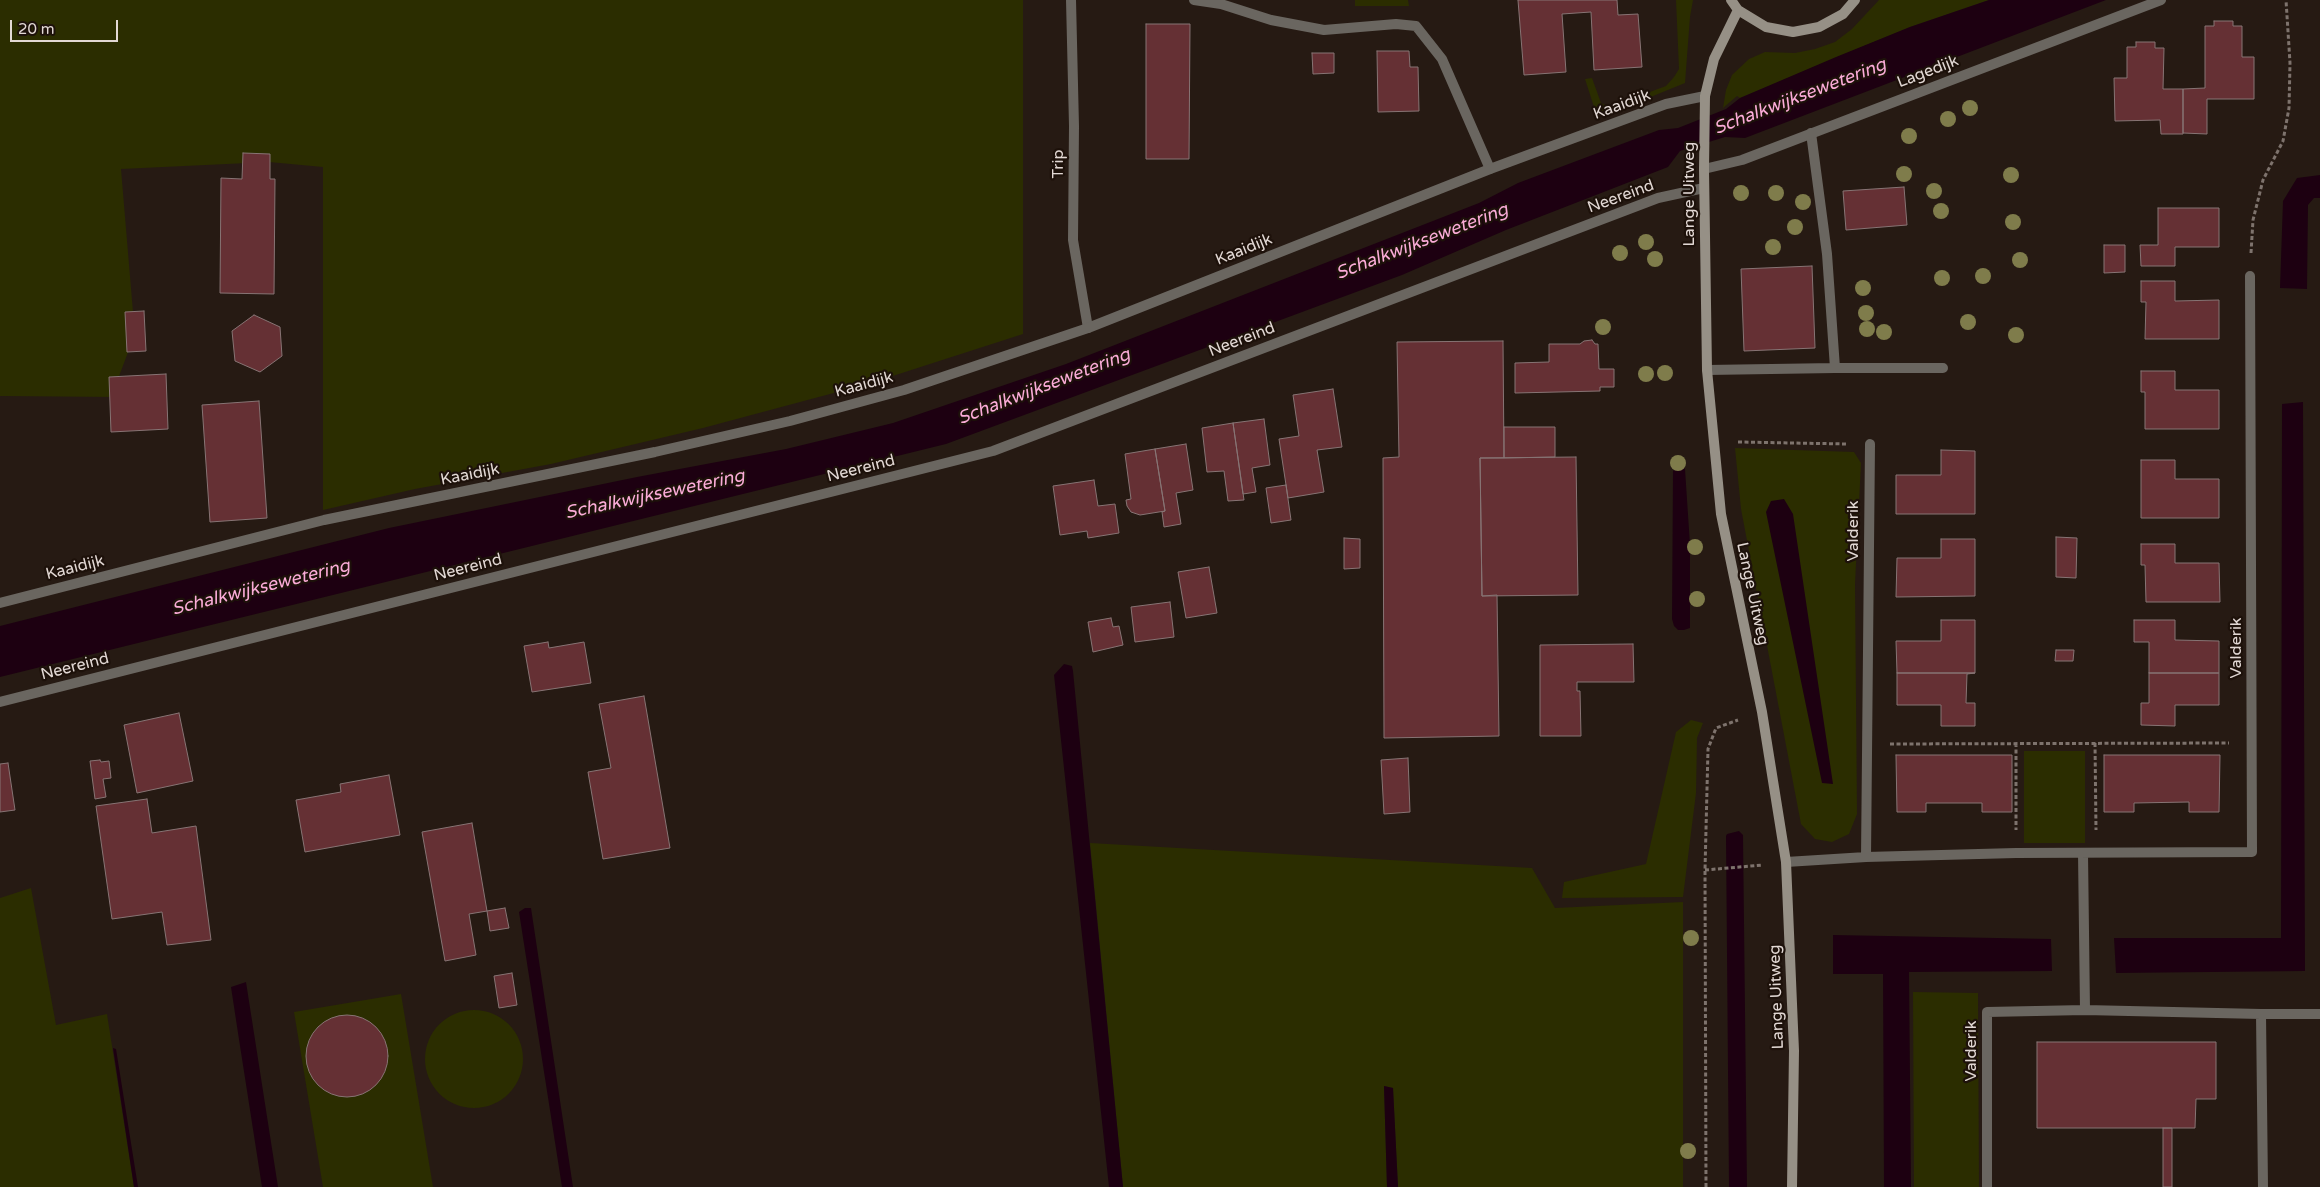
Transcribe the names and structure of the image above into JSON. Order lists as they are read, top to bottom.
{
  "streets": {
    "street": [
      "Lagedijk",
      "Kaaidijk",
      "Trip",
      "Lange Uitweg",
      "Neereind",
      "Valderik"
    ]
  },
  "crossings": [
    ["Lagedijk", "Lange Uitweg"],
    ["Kaaidijk", "Trip"],
    ["Kaaidijk", "Lange Uitweg"],
    ["Lange Uitweg", "Neereind"],
    ["Lange Uitweg", "Valderik"]
  ],
  "water": ["Schalkwijksewetering"],
  "scale_bar": "20 m"
}
